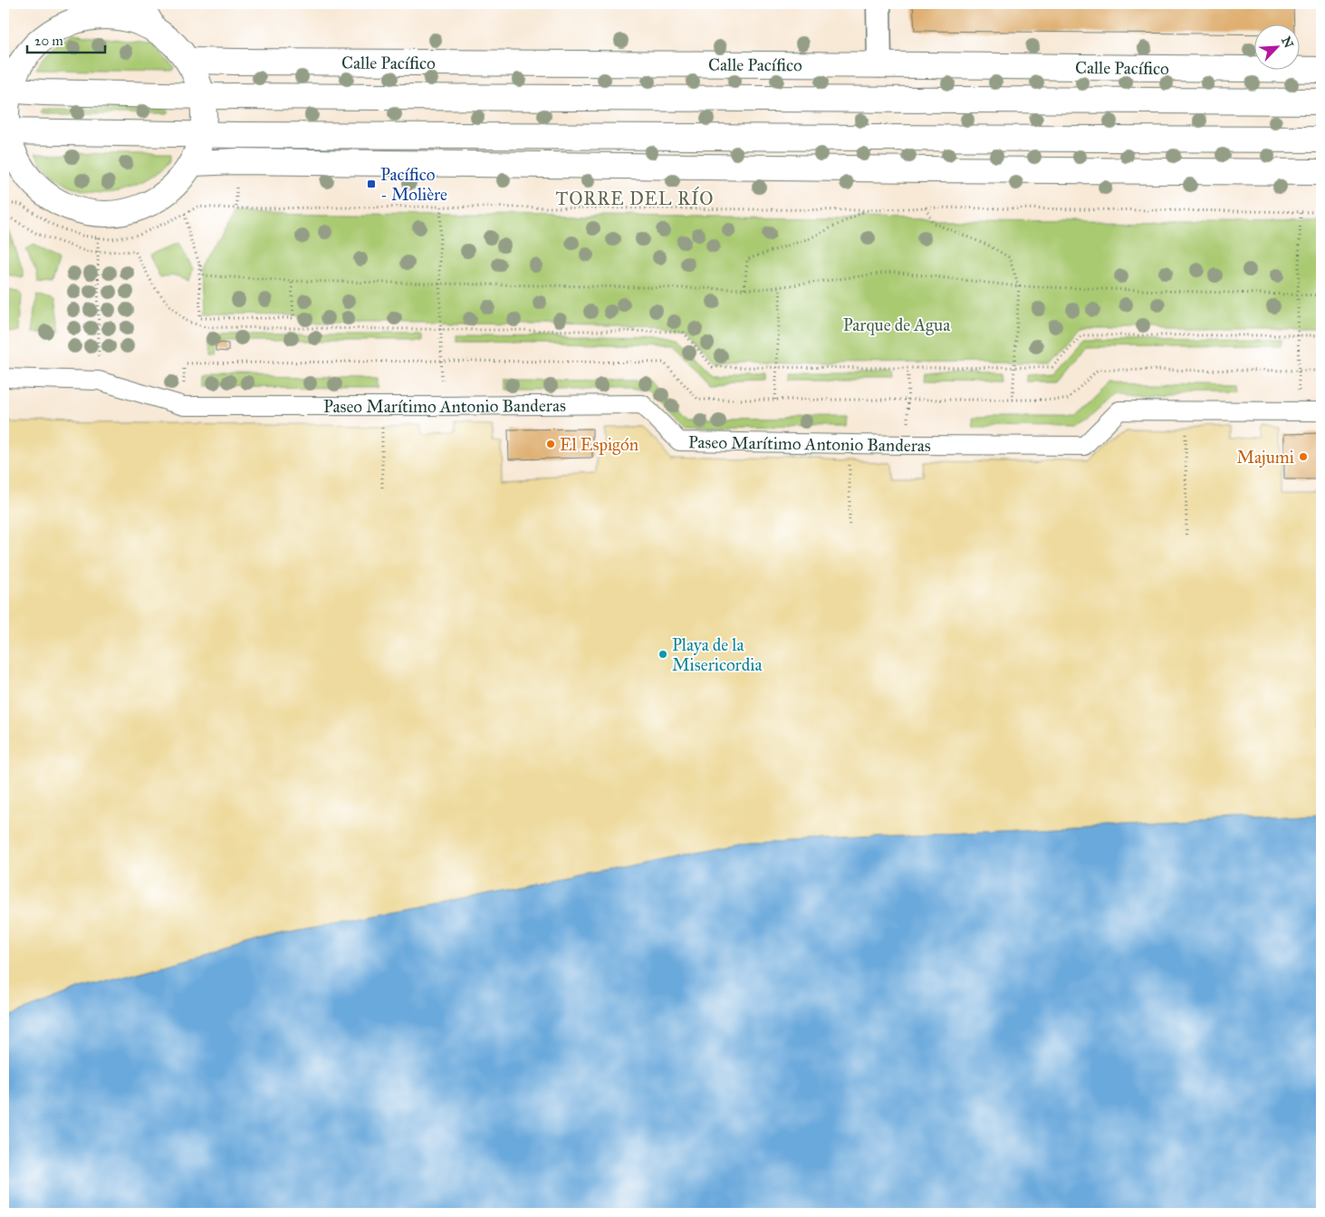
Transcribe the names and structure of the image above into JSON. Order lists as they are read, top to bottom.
{
  "streets": {
    "main road": ["Calle Pacífico"],
    "street": ["Paseo Marítimo Antonio Banderas"]
  },
  "districts": ["TORRE DEL RÍO"],
  "parks": ["Parque de Agua"],
  "places": {
    "transit": ["Pacífico - Molière"],
    "other": ["El Espigón", "Majumi", "Playa de la Misericordia"]
  },
  "scale_bar": "20 m",
  "north": "top right"
}
